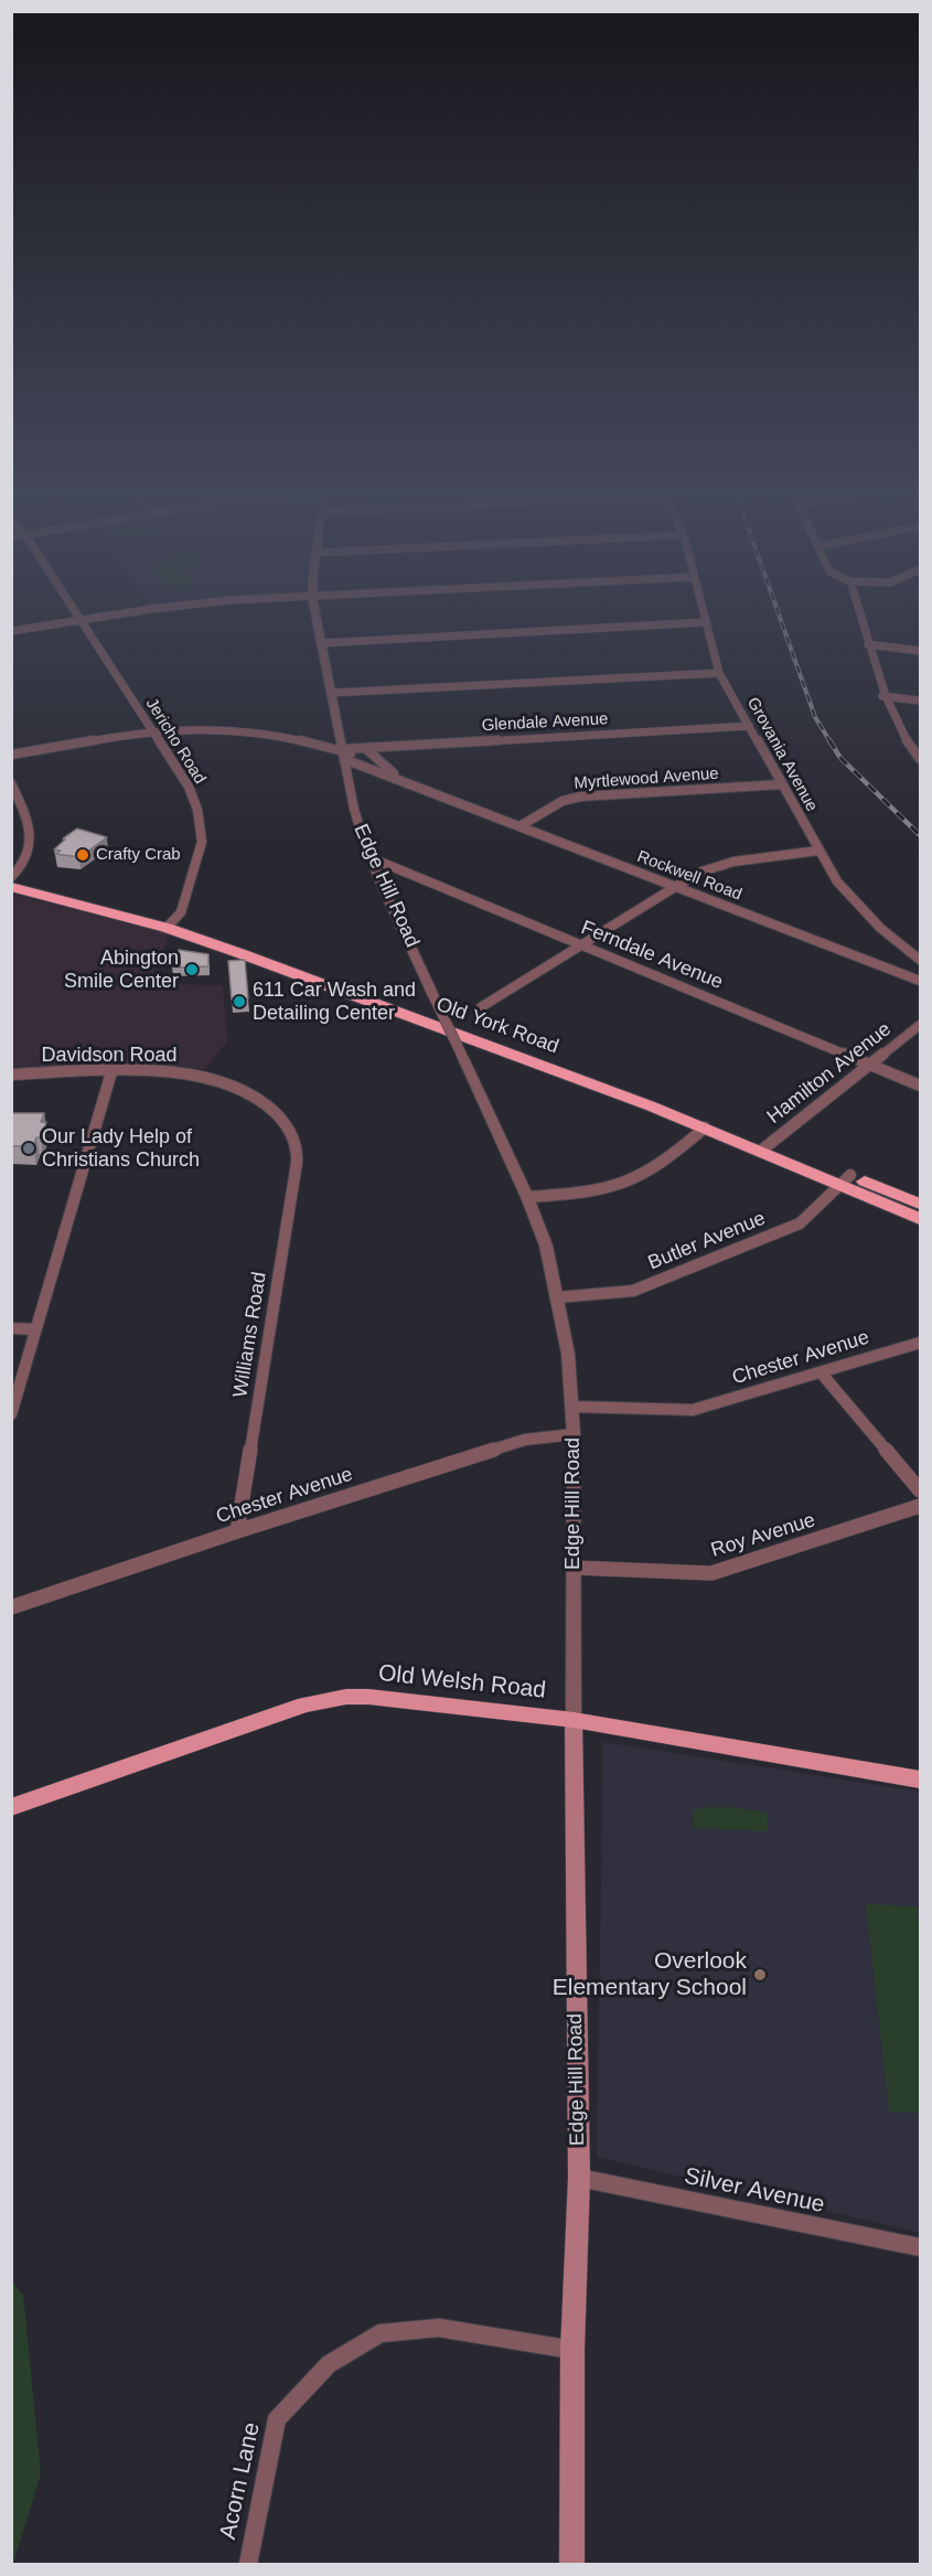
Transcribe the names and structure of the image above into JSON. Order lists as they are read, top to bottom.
{
  "streets": {
    "highway": ["Old York Road"],
    "main road": ["Edge Hill Road", "Old Welsh Road"],
    "street": [
      "Glendale Avenue",
      "Jericho Road",
      "Grovania Avenue",
      "Myrtlewood Avenue",
      "Rockwell Road",
      "Ferndale Avenue",
      "Davidson Road",
      "Hamilton Avenue",
      "Butler Avenue",
      "Williams Road",
      "Chester Avenue",
      "Roy Avenue",
      "Silver Avenue",
      "Acorn Lane"
    ]
  },
  "crossings": [
    ["Glendale Avenue", "Grovania Avenue"],
    ["Glendale Avenue", "Rockwell Road"],
    ["Glendale Avenue", "Edge Hill Road"],
    ["Jericho Road", "Rockwell Road"],
    ["Jericho Road", "Old York Road"],
    ["Grovania Avenue", "Myrtlewood Avenue"],
    ["Myrtlewood Avenue", "Rockwell Road"],
    ["Rockwell Road", "Edge Hill Road"],
    ["Edge Hill Road", "Ferndale Avenue"],
    ["Edge Hill Road", "Butler Avenue"],
    ["Edge Hill Road", "Chester Avenue"],
    ["Edge Hill Road", "Roy Avenue"],
    ["Edge Hill Road", "Old Welsh Road"],
    ["Edge Hill Road", "Silver Avenue"],
    ["Edge Hill Road", "Acorn Lane"],
    ["Ferndale Avenue", "Hamilton Avenue"],
    ["Old York Road", "Hamilton Avenue"],
    ["Old York Road", "Butler Avenue"],
    ["Davidson Road", "Williams Road"],
    ["Williams Road", "Chester Avenue"]
  ],
  "places": [
    "Crafty Crab",
    "Abington Smile Center",
    "611 Car Wash and Detailing Center",
    "Our Lady Help of Christians Church",
    "Overlook Elementary School"
  ]
}
